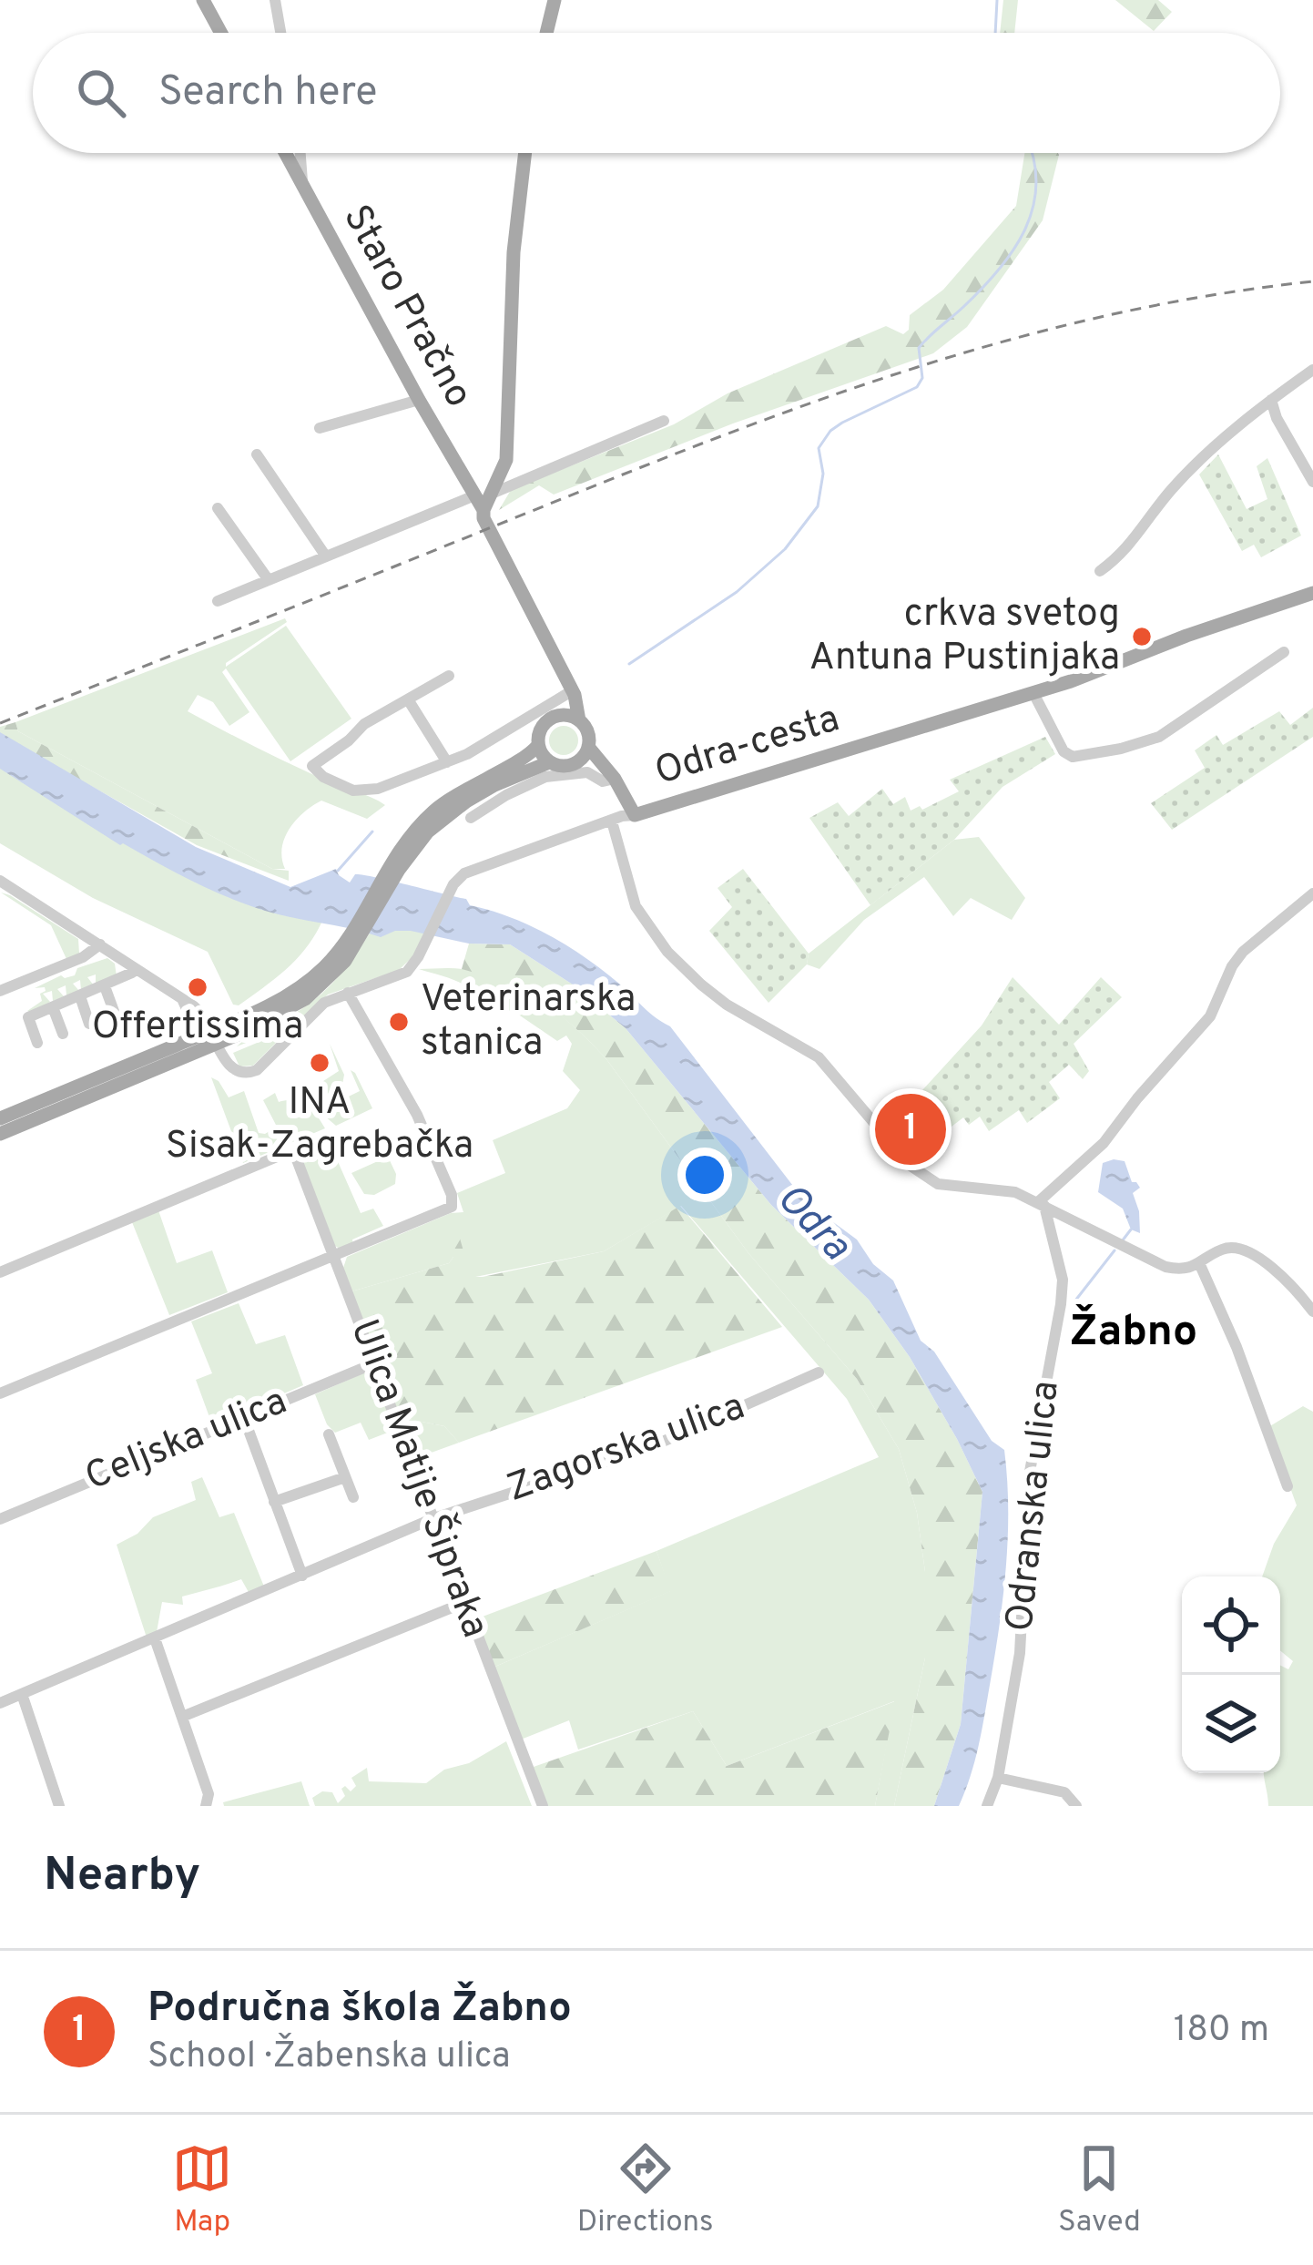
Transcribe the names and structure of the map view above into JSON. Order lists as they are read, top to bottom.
{
  "streets": {
    "main road": ["Staro Pračno", "Odra-cesta"],
    "street": [
      "Celjska ulica",
      "Zagorska ulica",
      "Ulica Matije Šipraka",
      "Odranska ulica"
    ]
  },
  "crossings": [
    ["Celjska ulica", "Ulica Matije Šipraka"],
    ["Zagorska ulica", "Ulica Matije Šipraka"]
  ],
  "districts": ["Žabno"],
  "water": ["Odra"],
  "places": [
    "crkva svetog Antuna Pustinjaka",
    "Offertissima",
    "Veterinarska stanica",
    "INA Sisak-Zagrebačka"
  ],
  "page": {
    "search": "Search here",
    "pins": "1",
    "heading": "Nearby",
    "list": [
      {
        "mark": "1",
        "name": "Područna škola Žabno",
        "note": "School · Žabenska ulica",
        "value": "180 m"
      }
    ],
    "nav": ["Map", "Directions", "Saved"]
  }
}
